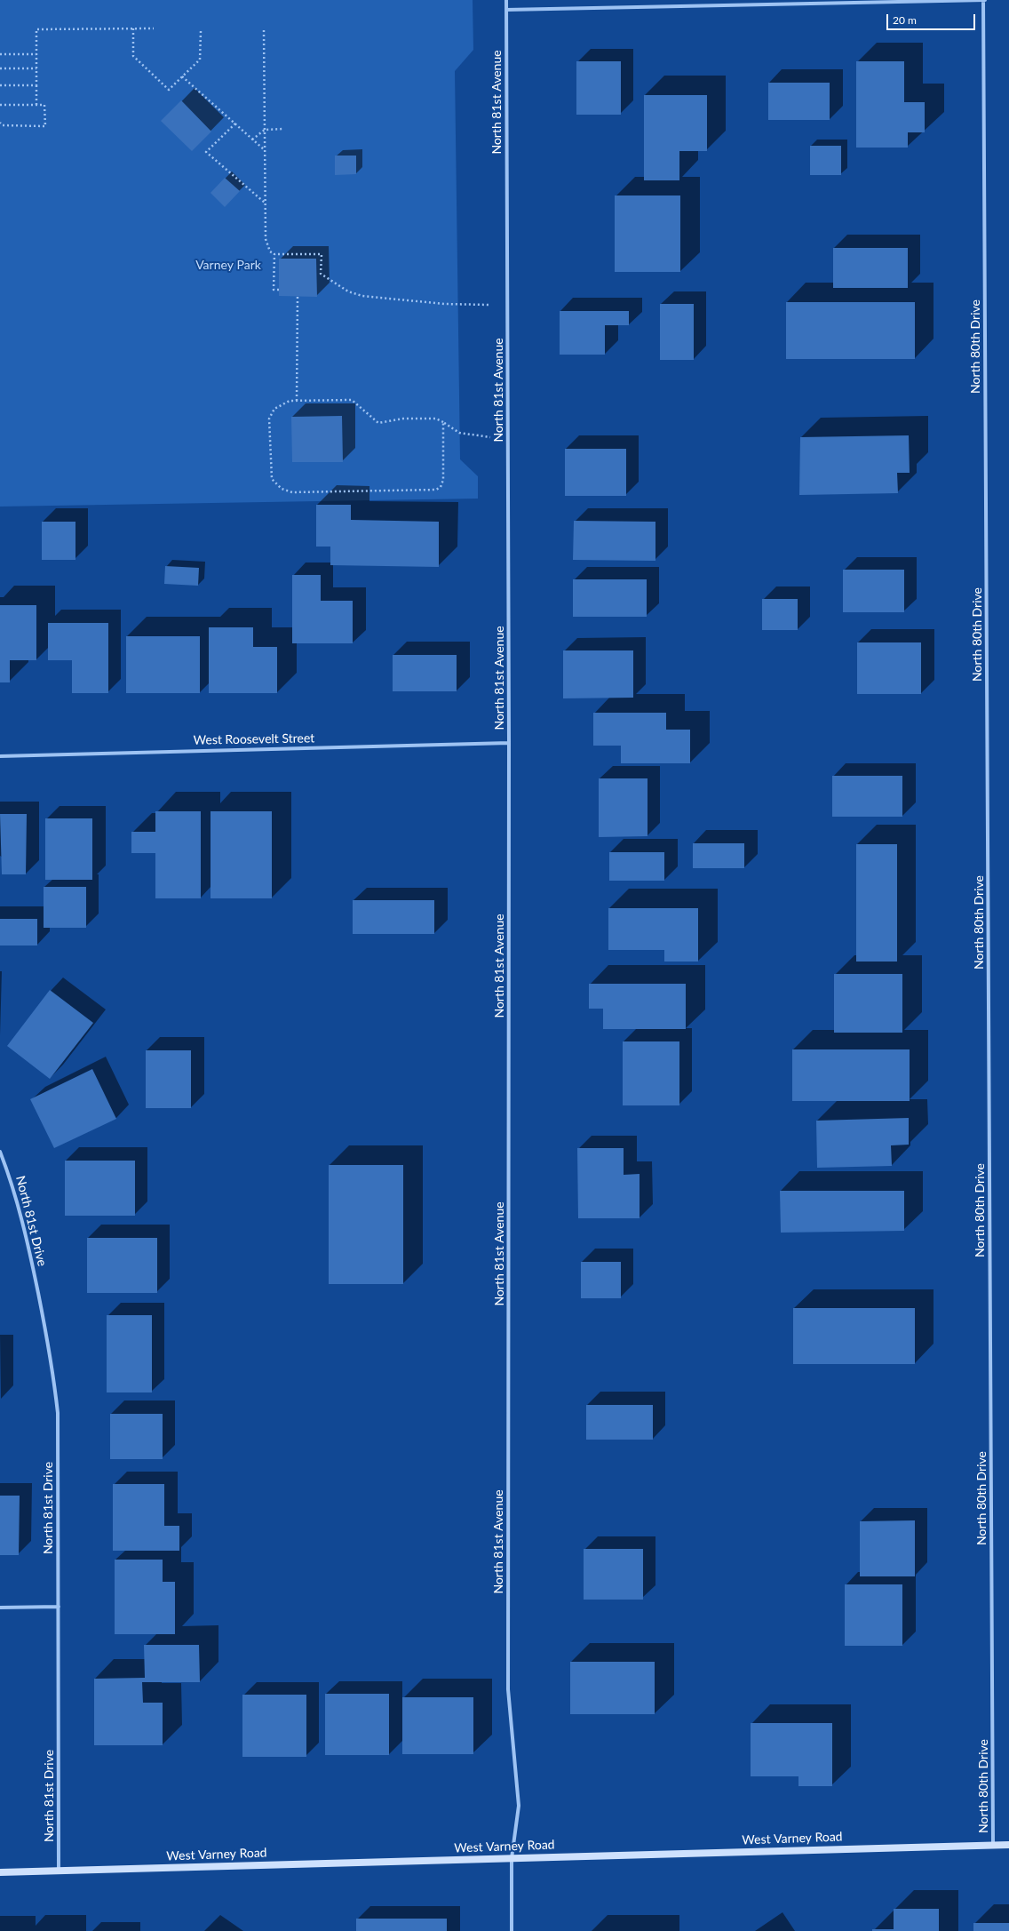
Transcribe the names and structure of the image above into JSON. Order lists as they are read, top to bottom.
{
  "streets": {
    "street": [
      "North 81st Avenue",
      "North 80th Drive",
      "West Roosevelt Street",
      "North 81st Drive",
      "West Varney Road"
    ]
  },
  "crossings": [
    ["North 81st Avenue", "West Roosevelt Street"],
    ["North 81st Avenue", "West Varney Road"],
    ["North 80th Drive", "West Varney Road"],
    ["North 81st Drive", "West Varney Road"]
  ],
  "parks": ["Varney Park"],
  "scale_bar": "20 m"
}
